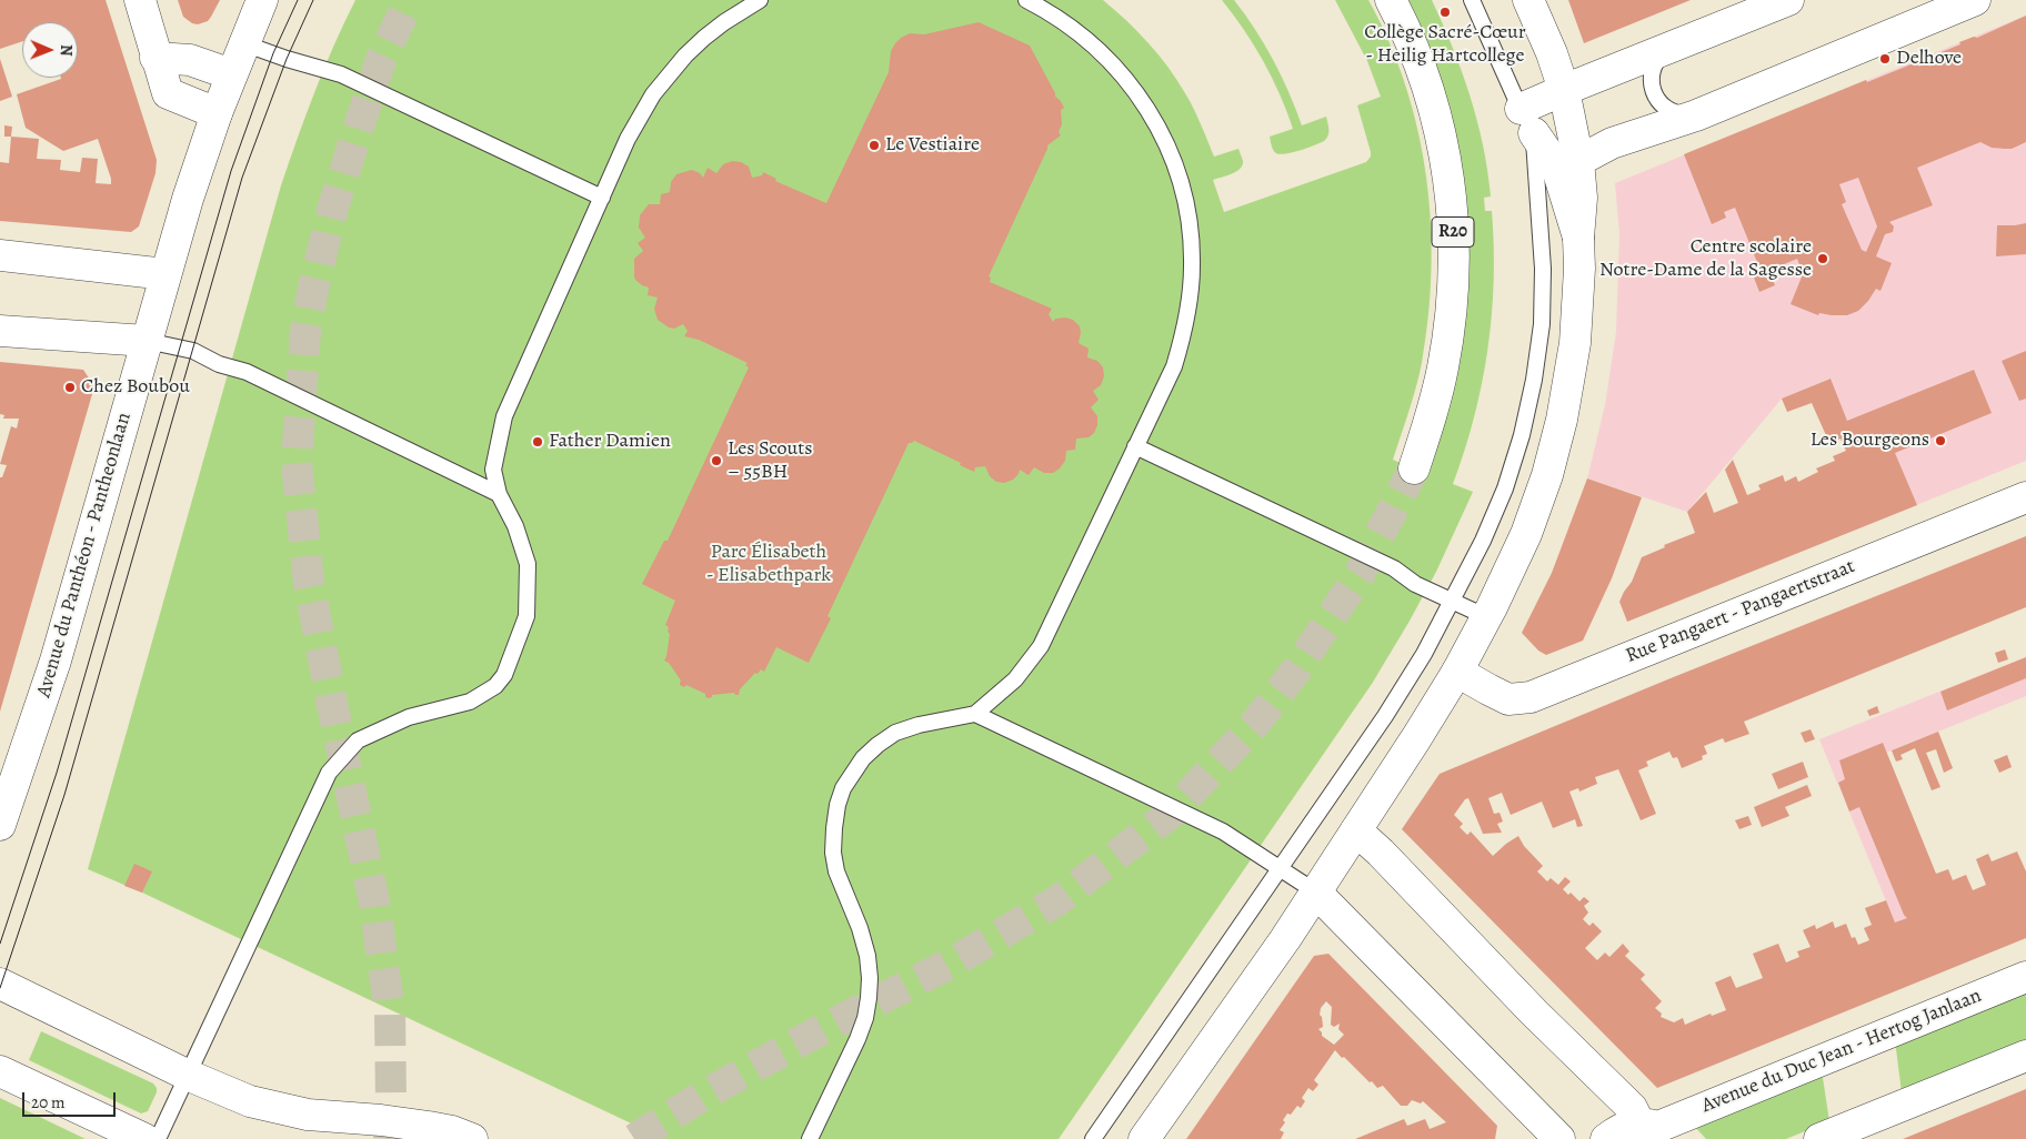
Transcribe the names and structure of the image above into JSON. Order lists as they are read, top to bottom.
{
  "streets": {
    "main road": [
      "R20",
      "Avenue du Panthéon - Pantheonlaan",
      "Rue Pangaert - Pangaertstraat",
      "Avenue du Duc Jean - Hertog Janlaan"
    ]
  },
  "parks": ["Parc Élisabeth - Elisabethpark"],
  "places": [
    "Collège Sacré-Cœur - Heilig Hartcollege",
    "Delhove",
    "Le Vestiaire",
    "Centre scolaire Notre-Dame de la Sagesse",
    "Chez Boubou",
    "Les Bourgeons",
    "Father Damien",
    "Les Scouts – 55BH"
  ],
  "scale_bar": "20 m",
  "north": "right"
}
